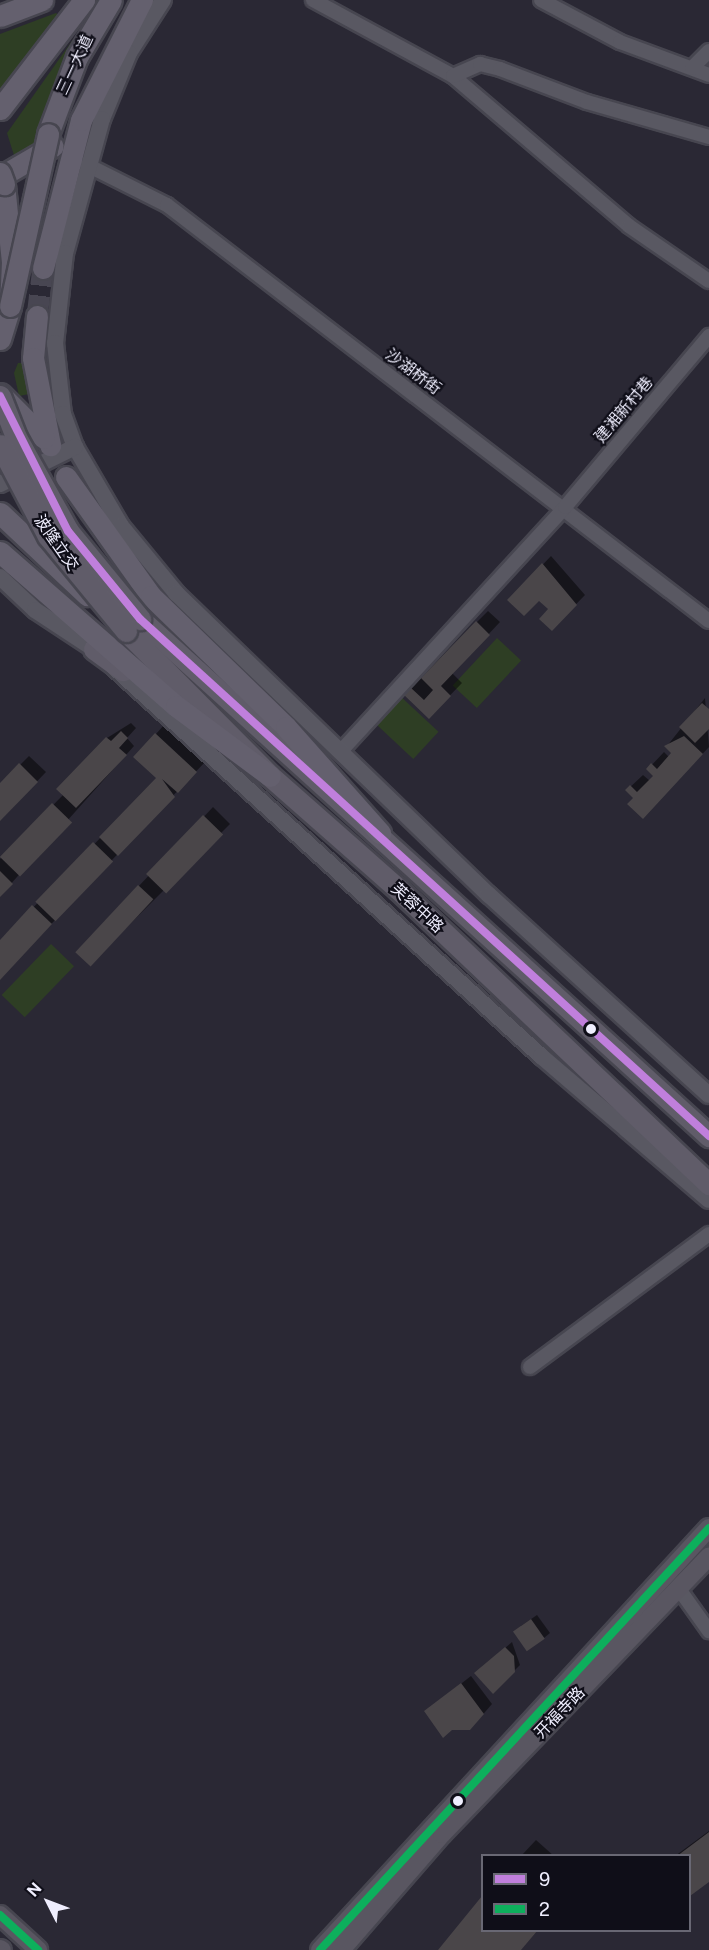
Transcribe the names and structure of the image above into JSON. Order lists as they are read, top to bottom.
{
  "streets": {
    "highway": ["三一大道"],
    "main road": ["波隆立交", "芙蓉中路", "开福寺路"],
    "street": ["沙湖桥街", "建湘新村巷"]
  },
  "crossings": [
    ["沙湖桥街", "建湘新村巷"],
    ["波隆立交", "芙蓉中路"]
  ],
  "lines": ["transit line 9", "transit line 2"],
  "legend": ["9", "2"],
  "north": "top left"
}
